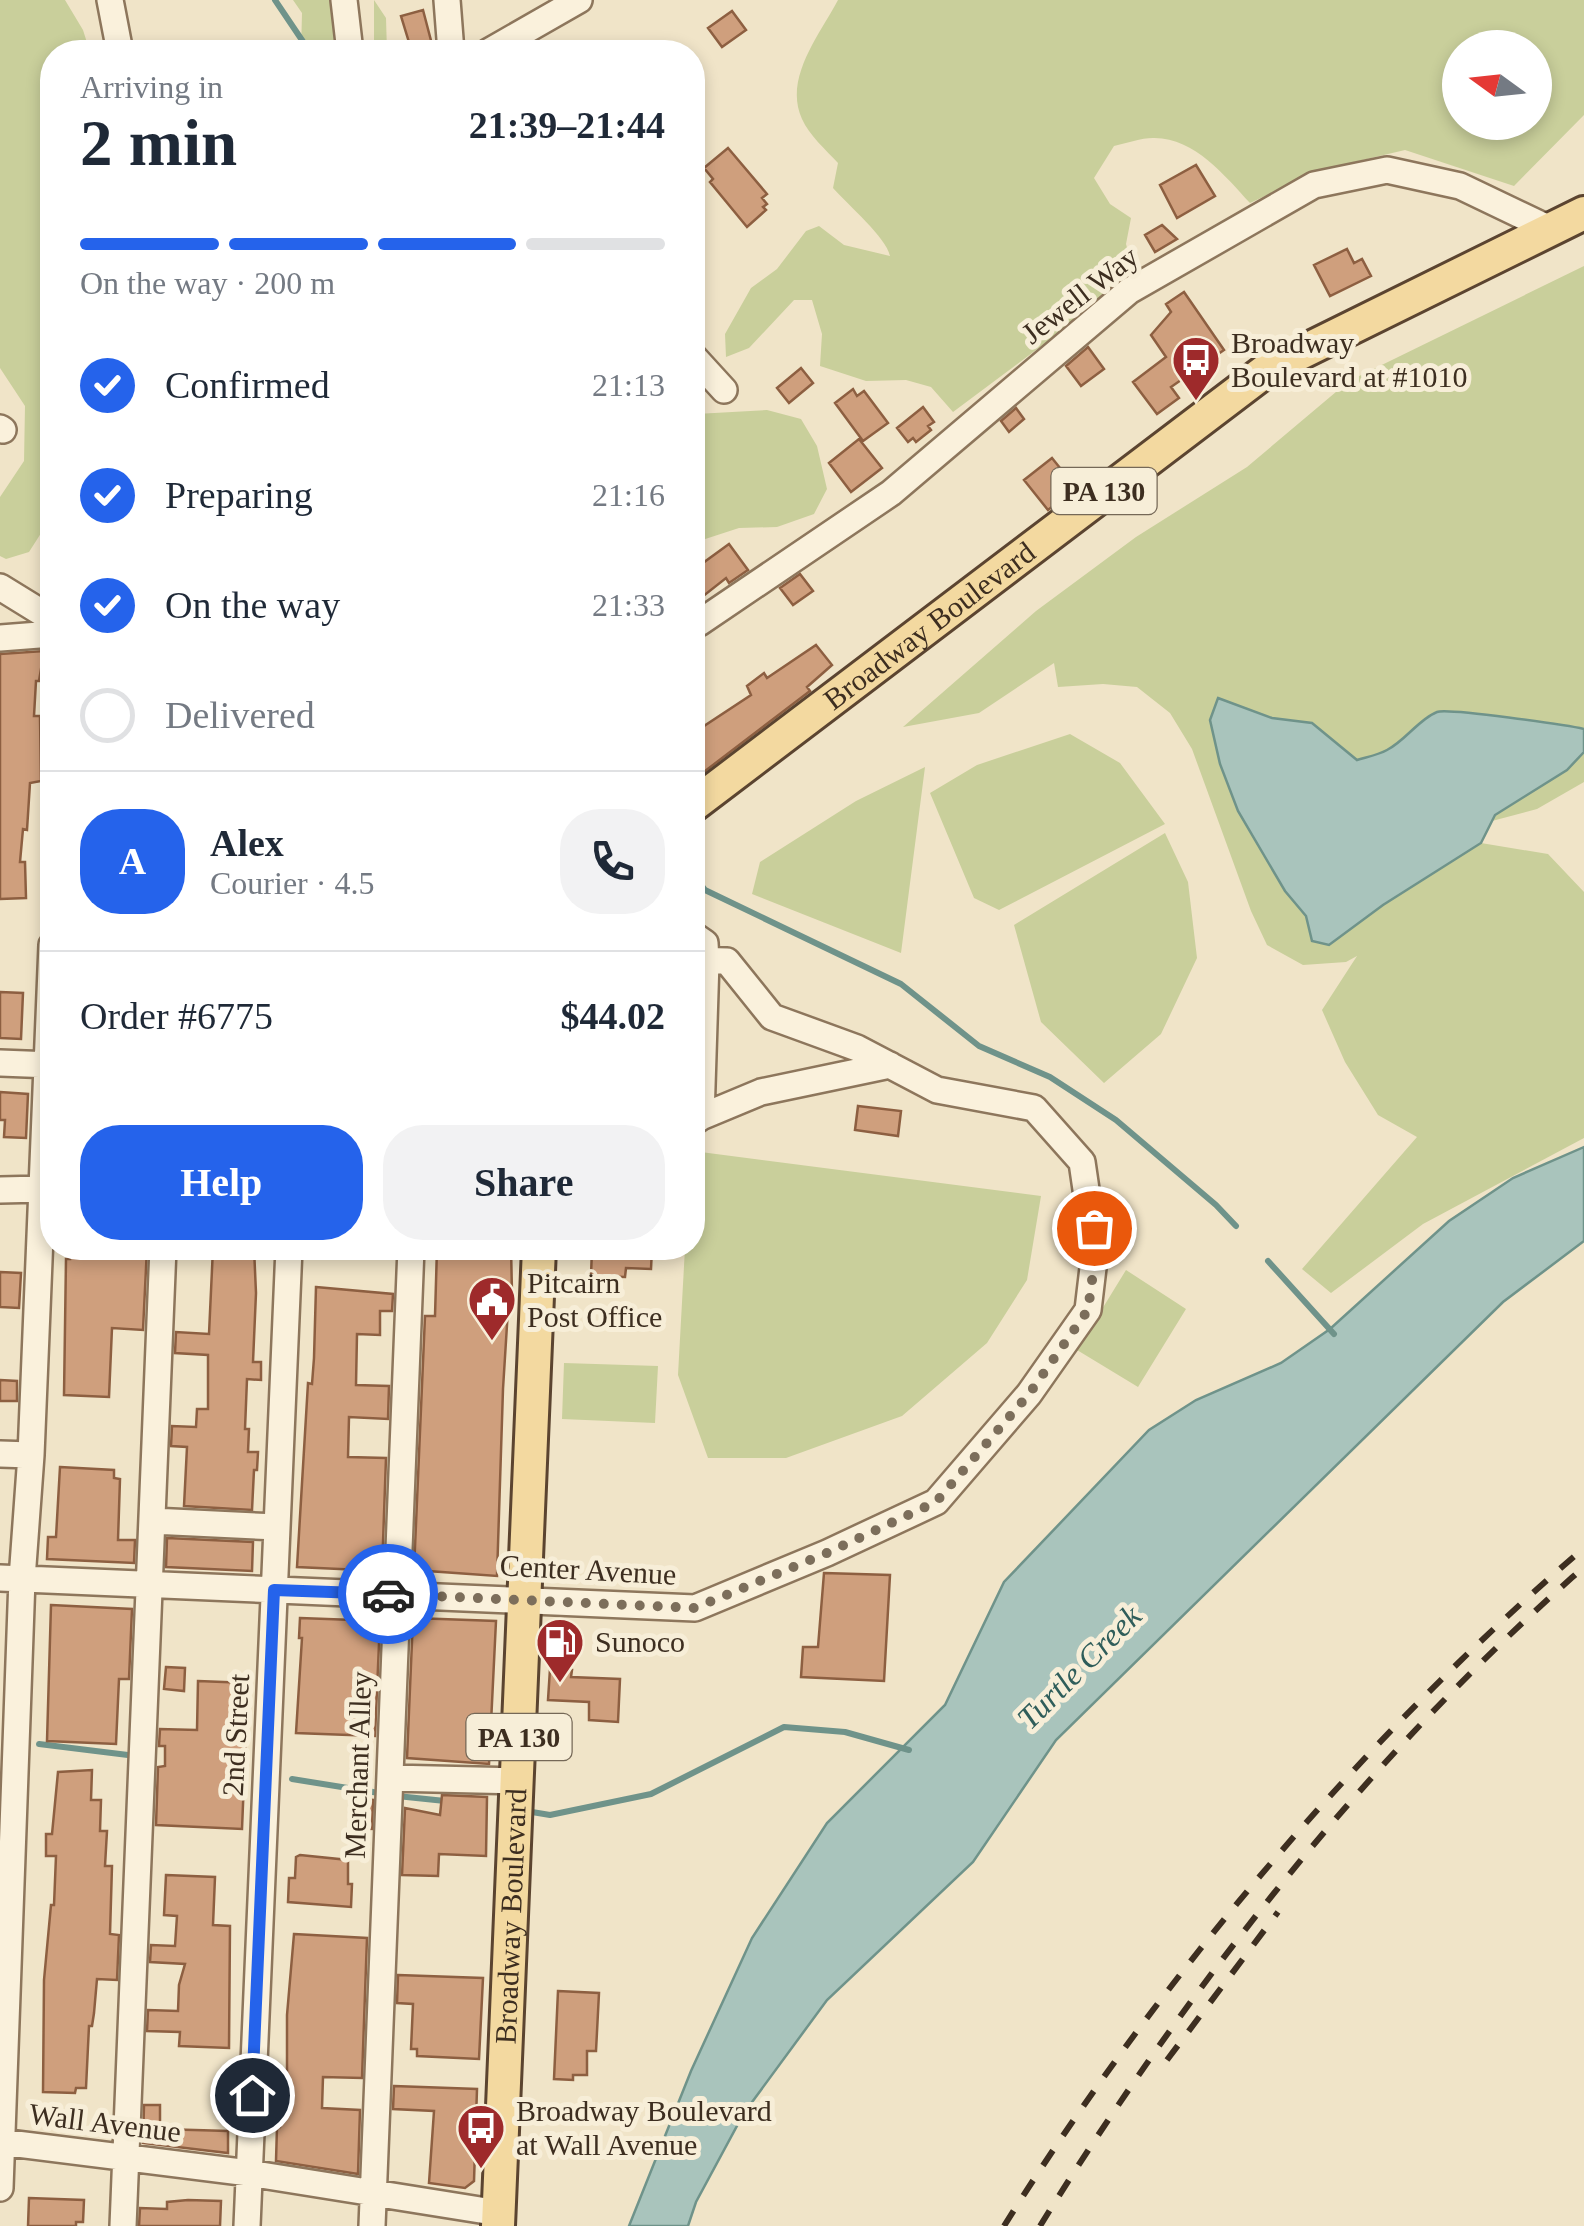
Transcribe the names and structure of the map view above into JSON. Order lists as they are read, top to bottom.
{
  "streets": {
    "main road": ["PA 130", "Broadway Boulevard"],
    "street": [
      "Jewell Way",
      "Center Avenue",
      "2nd Street",
      "Merchant Alley",
      "Wall Avenue"
    ]
  },
  "crossings": [
    ["Jewell Way", "Broadway Boulevard"],
    ["Broadway Boulevard", "Center Avenue"],
    ["Broadway Boulevard", "Wall Avenue"],
    ["Center Avenue", "2nd Street"],
    ["Center Avenue", "Merchant Alley"],
    ["2nd Street", "Wall Avenue"],
    ["Merchant Alley", "Wall Avenue"]
  ],
  "water": ["Turtle Creek"],
  "places": {
    "bus stop": ["Broadway Boulevard at #1010", "Broadway Boulevard at Wall Avenue"],
    "public building": ["Pitcairn Post Office"],
    "fuel station": ["Sunoco"]
  },
  "north": "left",
  "page": {
    "heading": ["2 min", "Arriving in", "21:39–21:44"],
    "panel": [
      "Alex",
      "Courier · 4.5",
      "Order #6775",
      "$44.02"
    ],
    "bar": "On the way · 200 m",
    "list": [
      ["Confirmed", "21:13"],
      ["Preparing", "21:16"],
      ["On the way", "21:33"],
      "Delivered"
    ],
    "round": "A",
    "buttons": ["Help", "Share"]
  }
}
